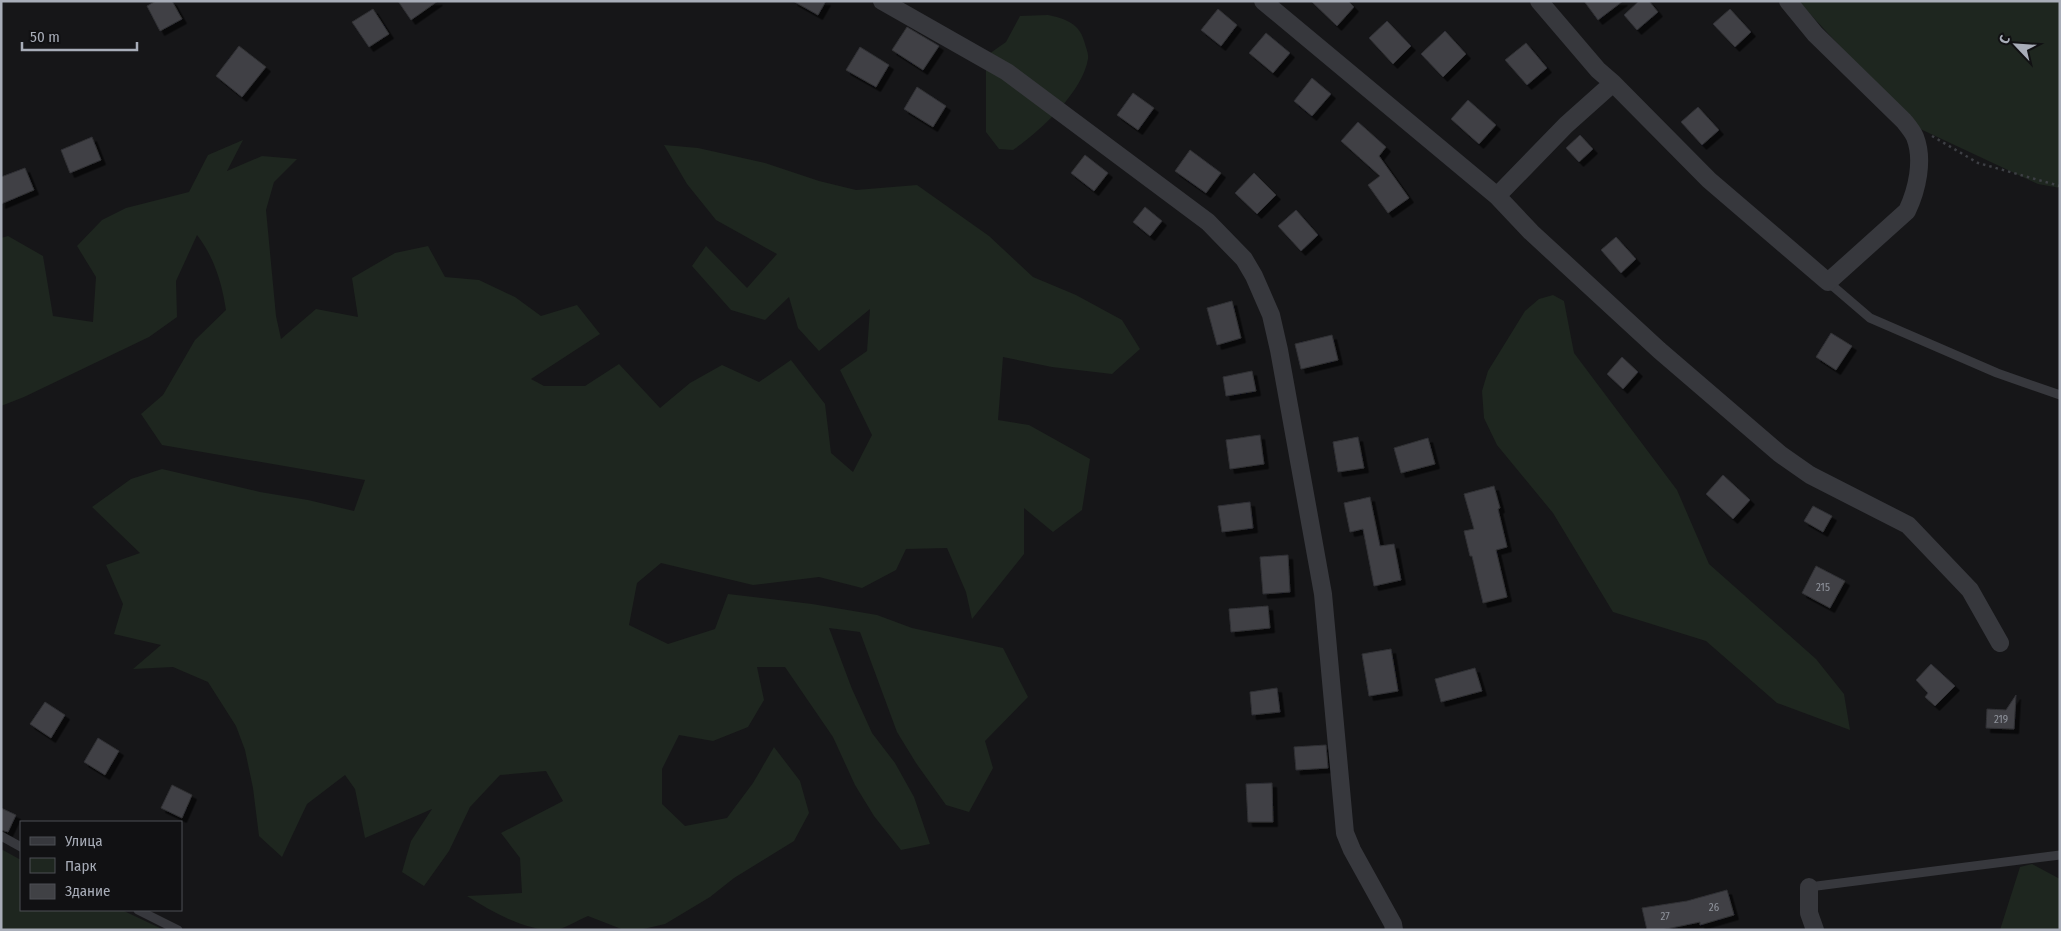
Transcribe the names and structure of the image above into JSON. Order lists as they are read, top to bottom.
{
  "house_numbers": [
    "215",
    "219",
    "26",
    "27"
  ],
  "legend": ["Улица", "Парк", "Здание"],
  "scale_bar": "50 m",
  "north": "top left"
}
